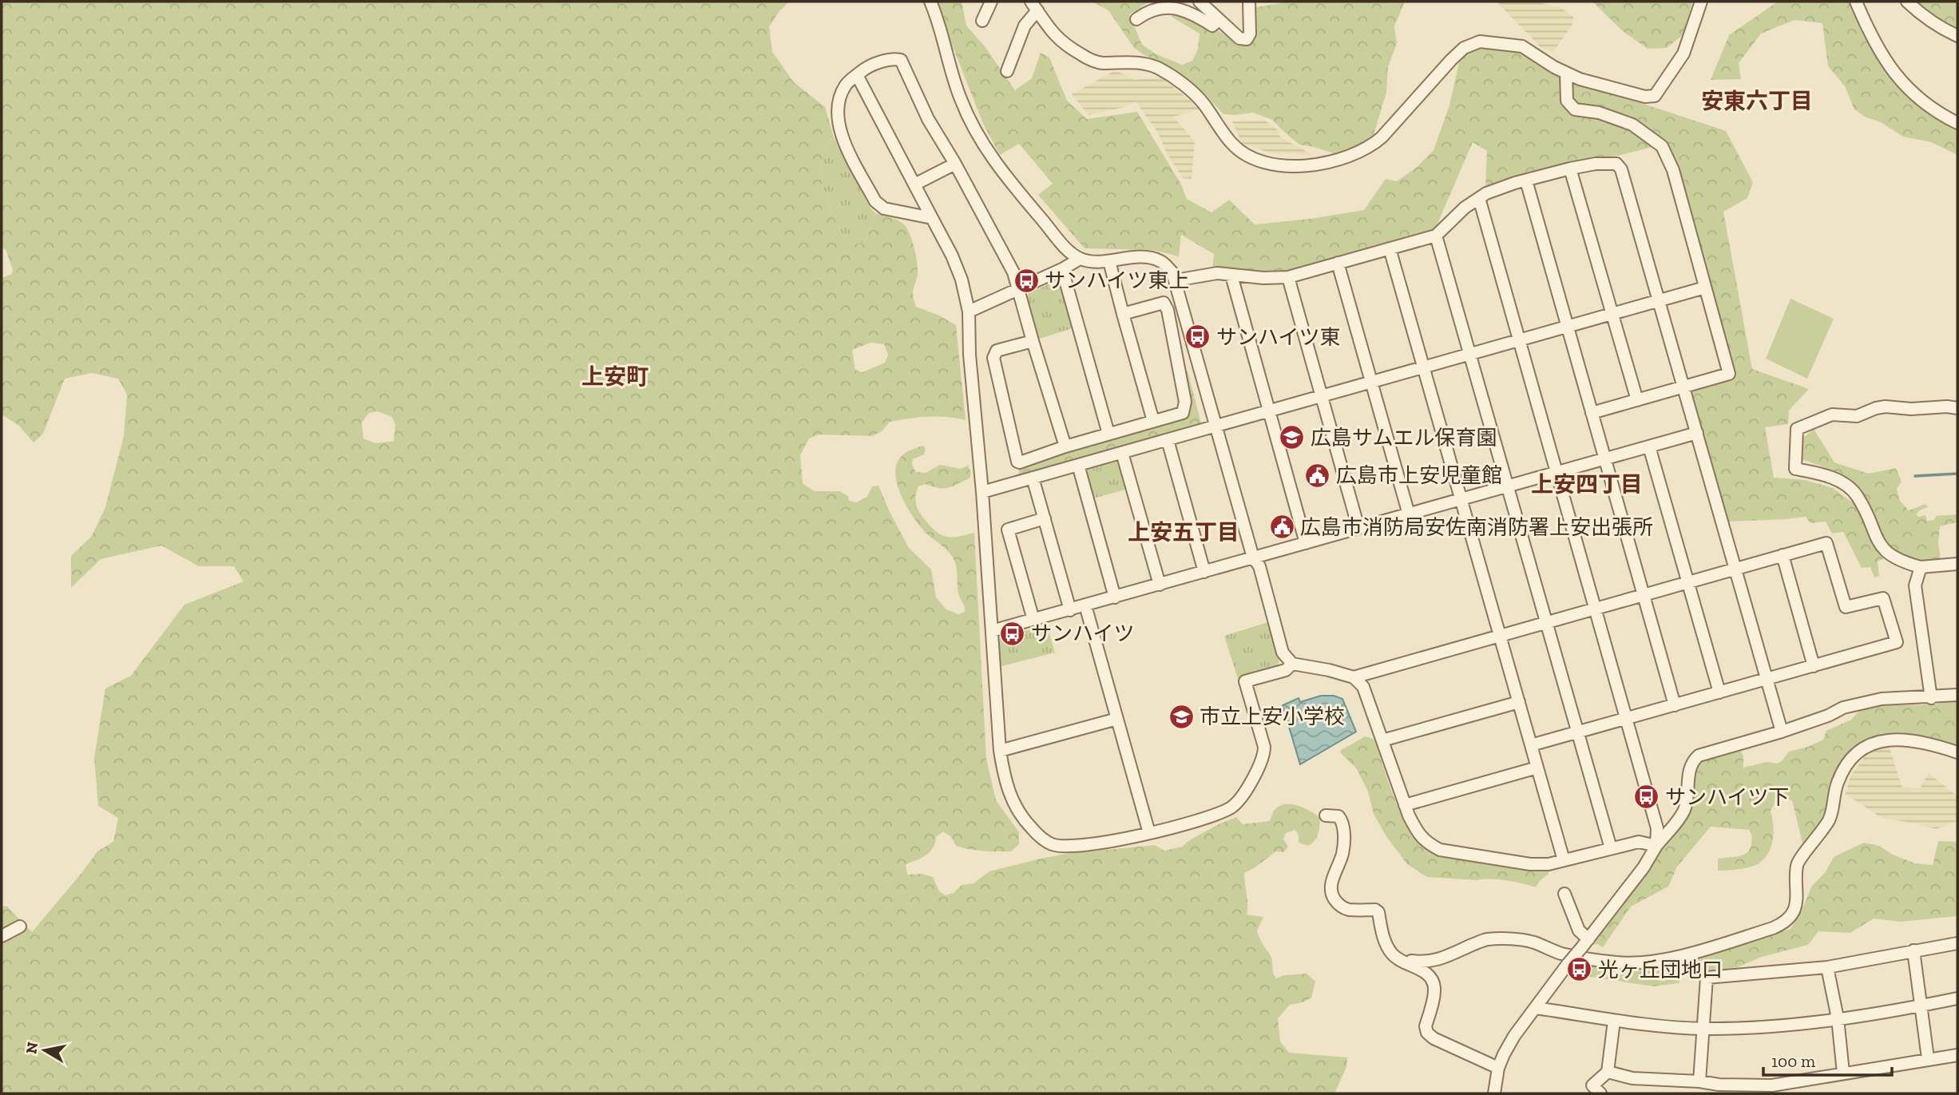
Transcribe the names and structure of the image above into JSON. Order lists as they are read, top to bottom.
{
  "districts": [
    "安東六丁目",
    "上安町",
    "上安四丁目",
    "上安五丁目"
  ],
  "places": {
    "bus stop": [
      "サンハイツ東上",
      "サンハイツ東",
      "サンハイツ",
      "サンハイツ下",
      "光ヶ丘団地口"
    ],
    "school or university": ["広島サムエル保育園", "市立上安小学校"],
    "public building": ["広島市上安児童館", "広島市消防局安佐南消防署上安出張所"]
  },
  "scale_bar": "100 m",
  "north": "left"
}
